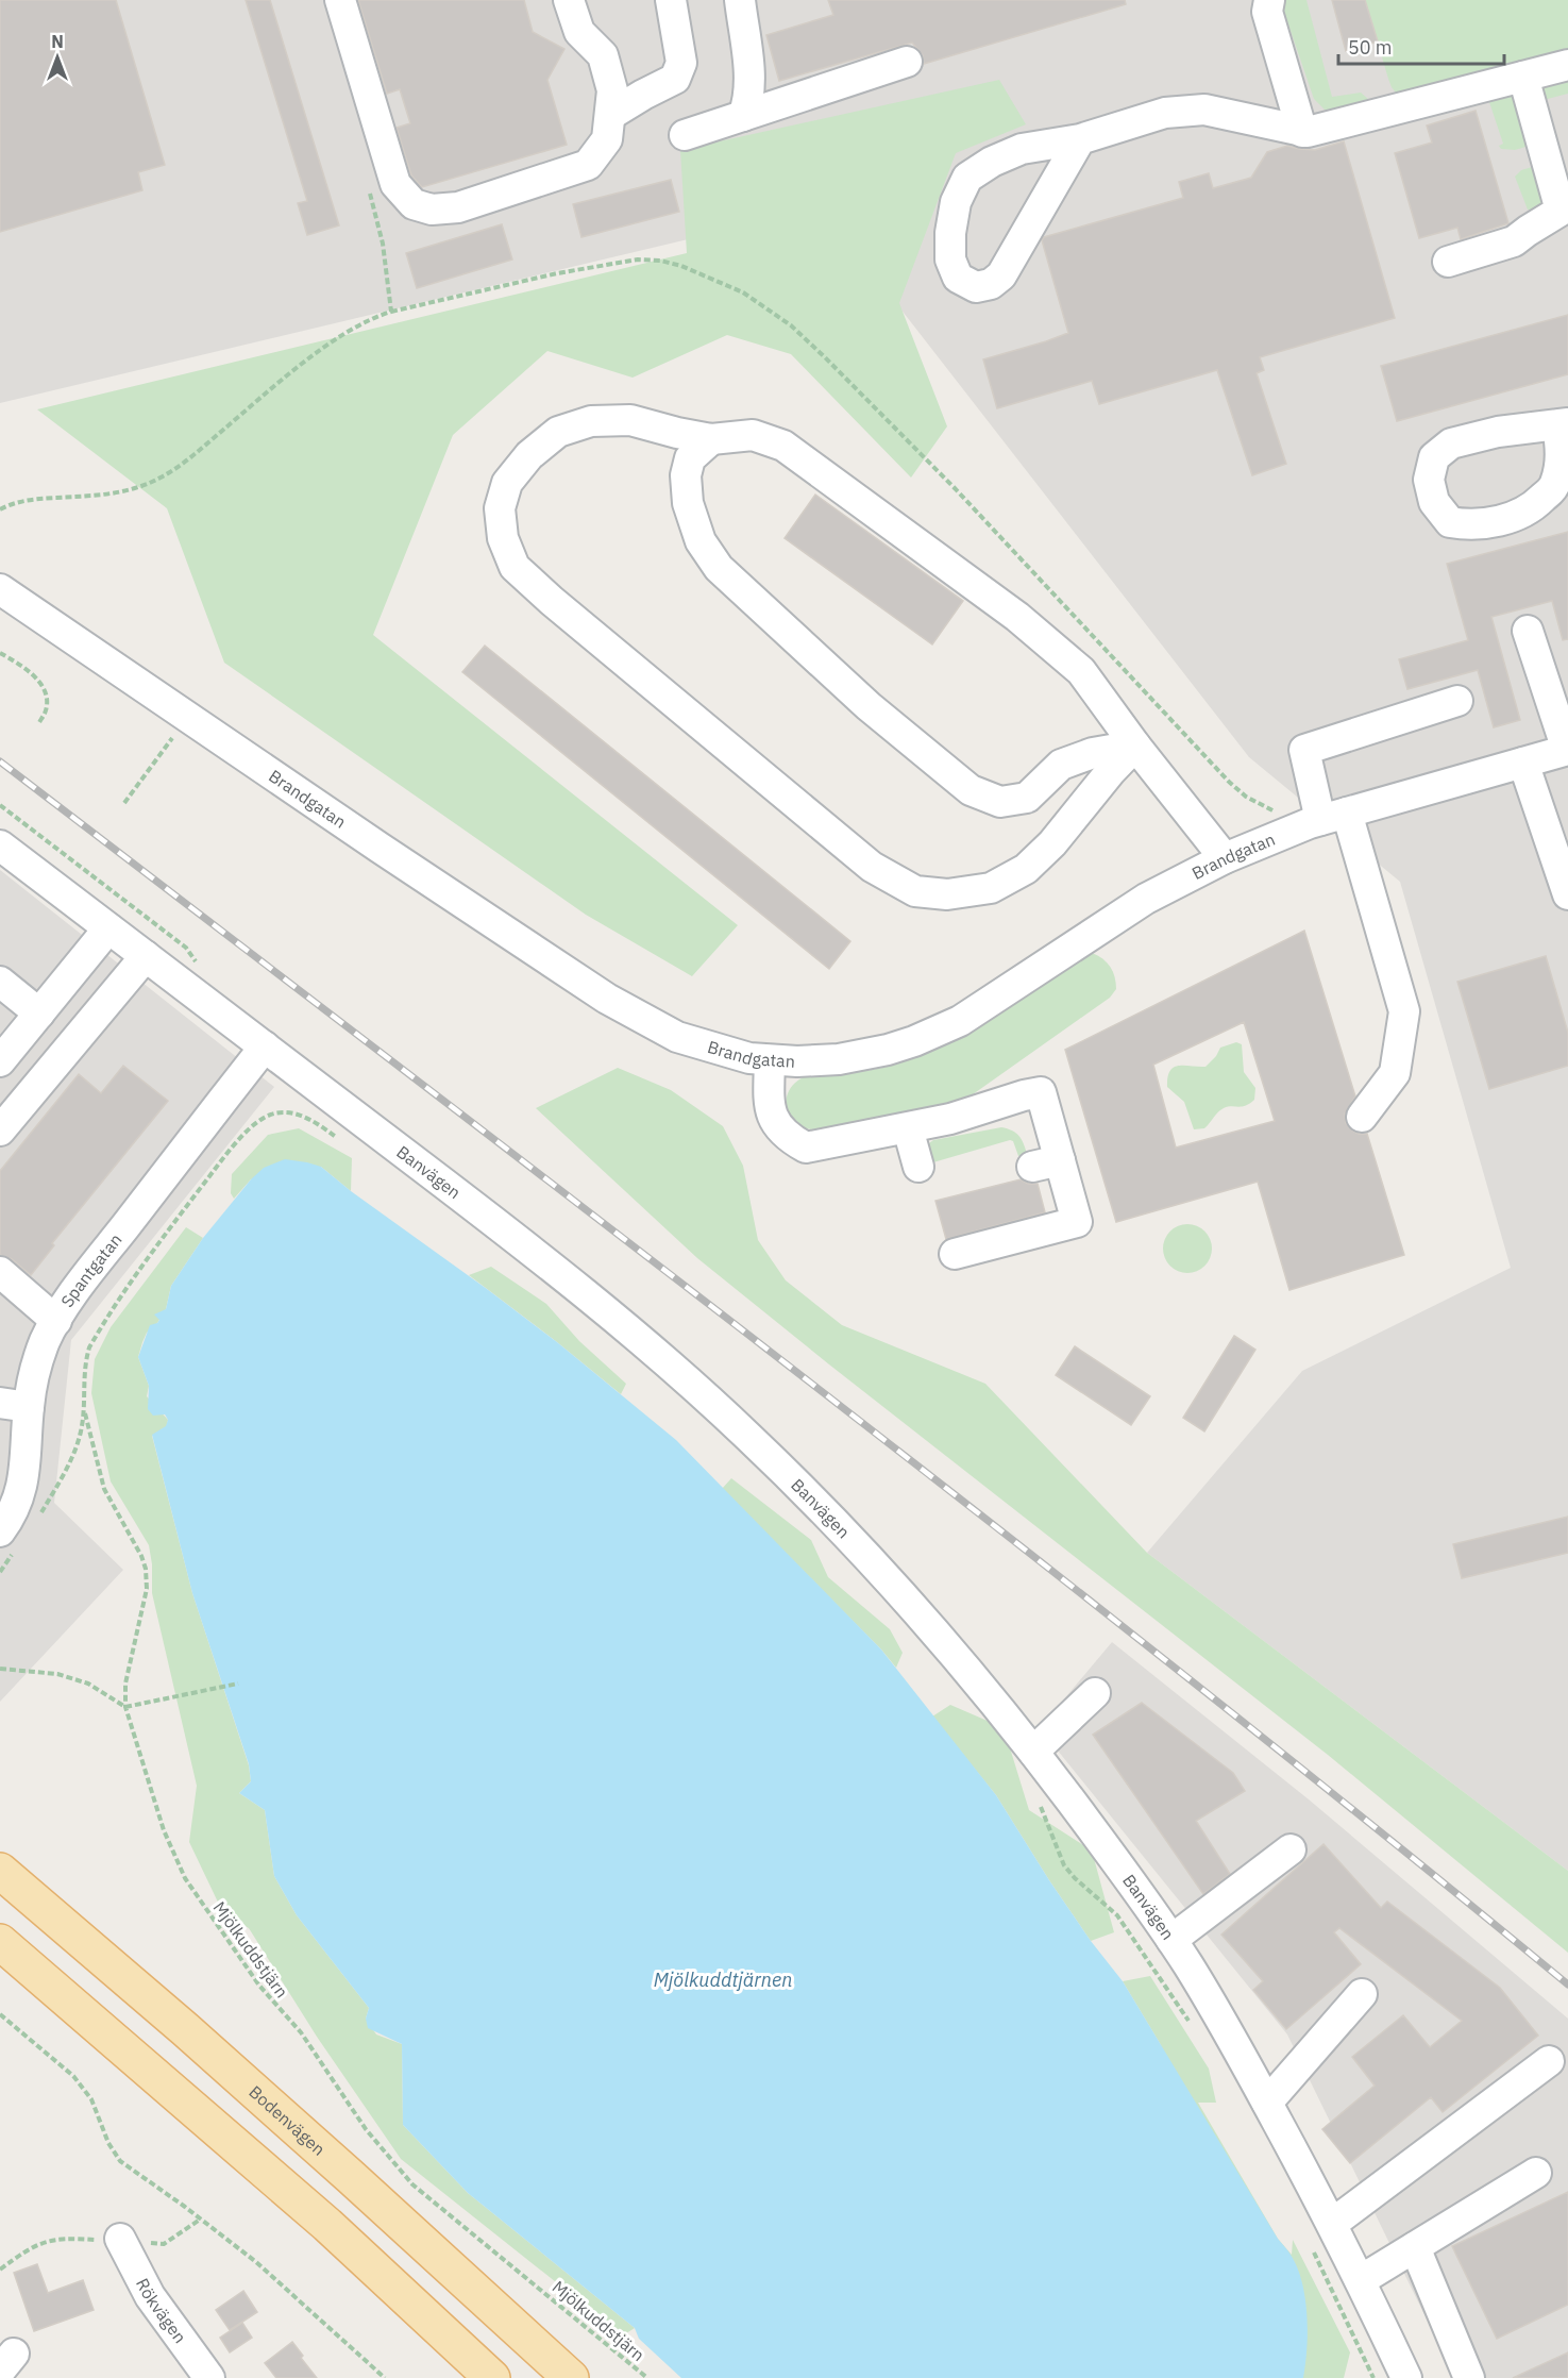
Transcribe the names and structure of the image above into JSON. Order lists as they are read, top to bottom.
{
  "streets": {
    "main road": ["Bodenvägen"],
    "street": [
      "Brandgatan",
      "Banvägen",
      "Spantgatan",
      "Rökvägen"
    ],
    "path": ["Mjölkuddstjärn"]
  },
  "crossings": [
    ["Banvägen", "Spantgatan"]
  ],
  "water": ["Mjölkuddtjärnen"],
  "scale_bar": "50 m",
  "north": "top"
}
